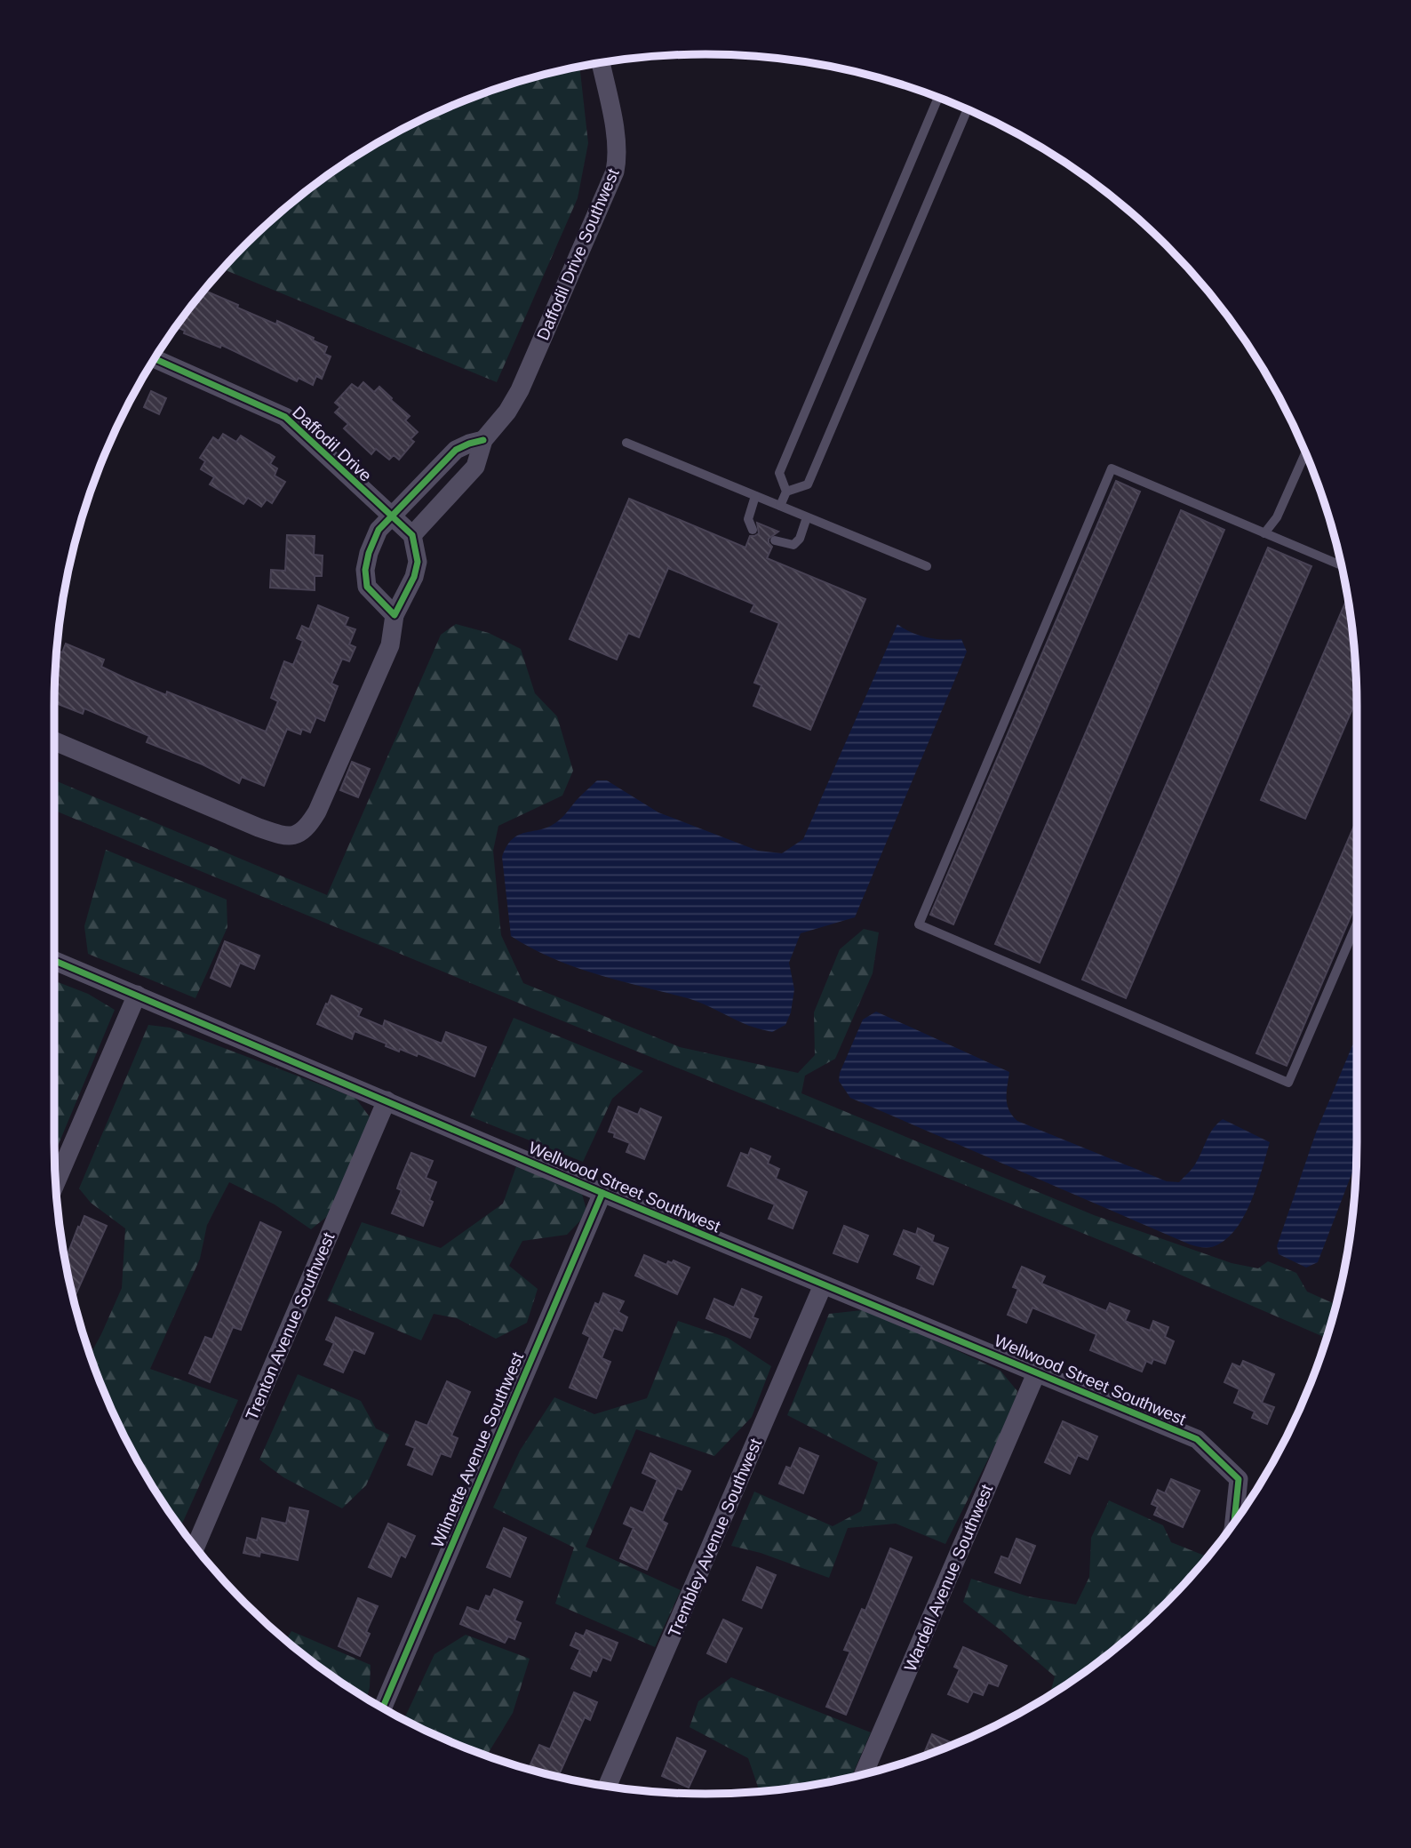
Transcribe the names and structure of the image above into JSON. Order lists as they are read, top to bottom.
{
  "streets": {
    "street": [
      "Daffodil Drive Southwest",
      "Daffodil Drive",
      "Wellwood Street Southwest",
      "Trenton Avenue Southwest",
      "Wilmette Avenue Southwest",
      "Trembley Avenue Southwest",
      "Wardell Avenue Southwest"
    ]
  },
  "crossings": [
    ["Daffodil Drive Southwest", "Daffodil Drive"],
    ["Wellwood Street Southwest", "Trenton Avenue Southwest"],
    ["Wellwood Street Southwest", "Wilmette Avenue Southwest"],
    ["Wellwood Street Southwest", "Trembley Avenue Southwest"],
    ["Wellwood Street Southwest", "Wardell Avenue Southwest"]
  ]
}
